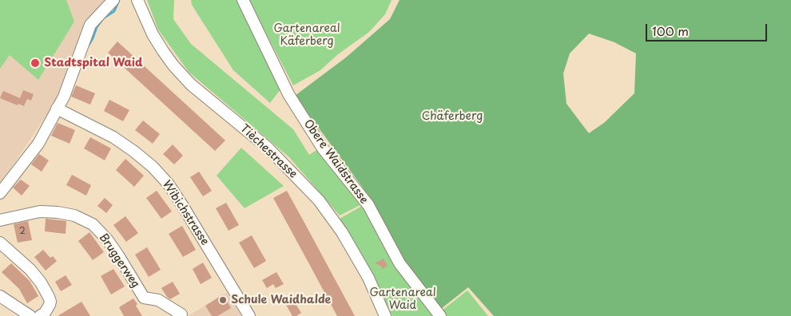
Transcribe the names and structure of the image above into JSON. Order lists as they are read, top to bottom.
{
  "streets": {
    "street": [
      "Tièchestrasse",
      "Obere Waidstrasse",
      "Wibichstrasse",
      "Bruggerweg"
    ]
  },
  "parks": ["Gartenareal Käferberg", "Chäferberg", "Gartenareal Waid"],
  "places": ["Stadtspital Waid", "Schule Waidhalde"],
  "house_numbers": ["2"],
  "scale_bar": "100 m"
}
